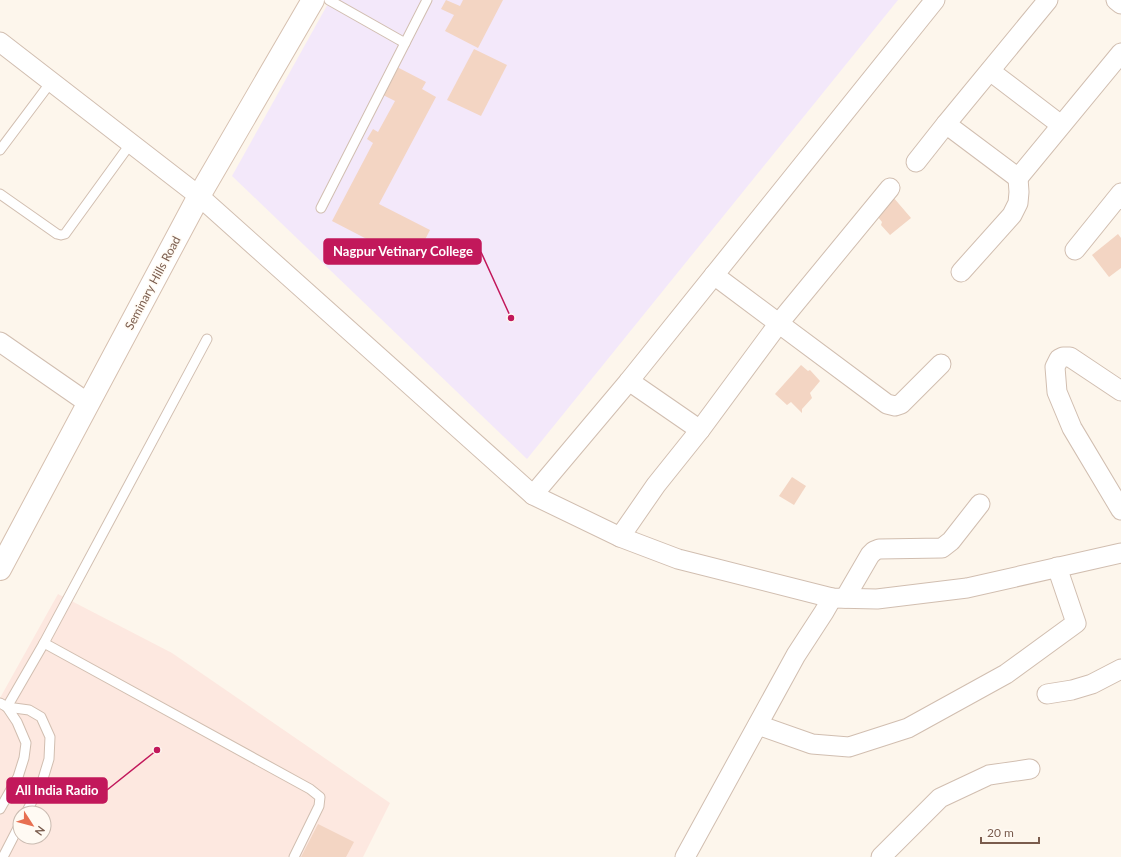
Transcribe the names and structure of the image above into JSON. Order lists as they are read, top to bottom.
{
  "streets": {
    "street": ["Seminary Hills Road"]
  },
  "places": ["Nagpur Vetinary College", "All India Radio"],
  "scale_bar": "20 m",
  "north": "bottom right"
}
